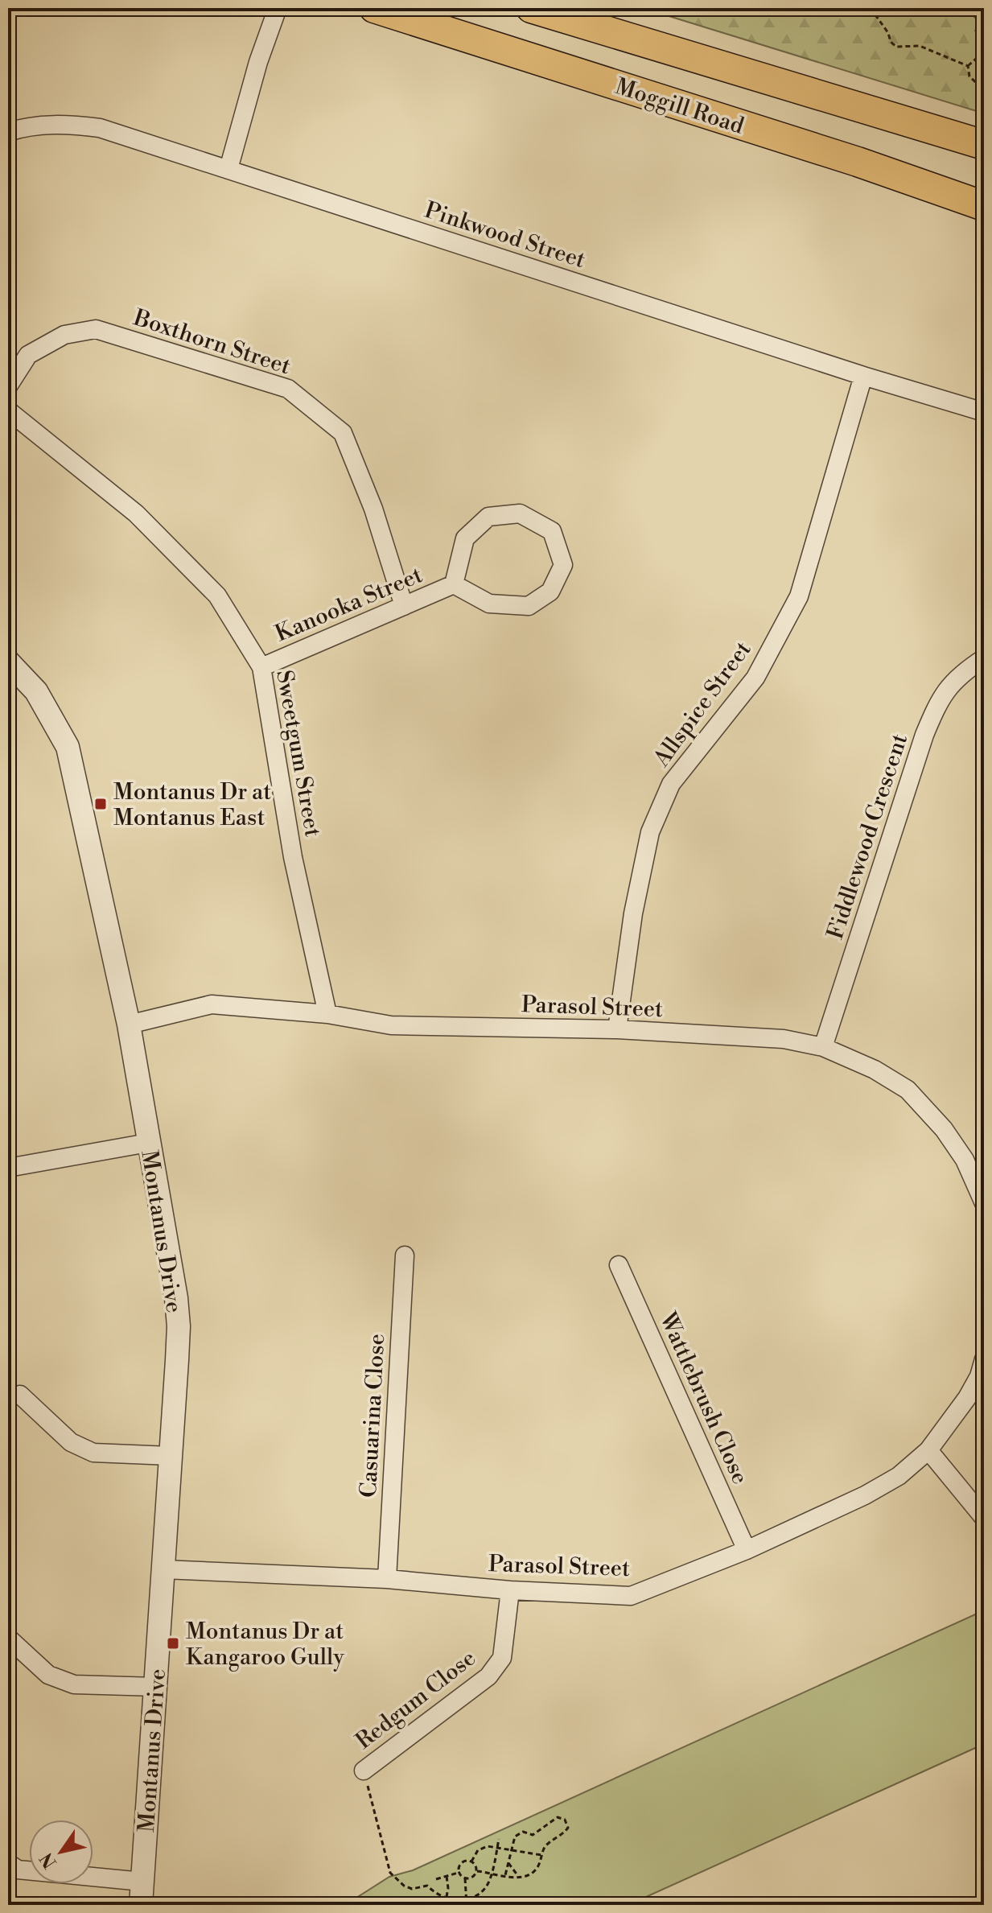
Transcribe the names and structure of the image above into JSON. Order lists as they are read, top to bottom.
{
  "streets": {
    "main road": ["Moggill Road"],
    "street": [
      "Pinkwood Street",
      "Boxthorn Street",
      "Kanooka Street",
      "Allspice Street",
      "Sweetgum Street",
      "Fiddlewood Crescent",
      "Parasol Street",
      "Montanus Drive",
      "Wattlebrush Close",
      "Casuarina Close",
      "Redgum Close"
    ]
  },
  "crossings": [
    ["Pinkwood Street", "Allspice Street"],
    ["Boxthorn Street", "Kanooka Street"],
    ["Kanooka Street", "Sweetgum Street"],
    ["Allspice Street", "Parasol Street"],
    ["Sweetgum Street", "Parasol Street"],
    ["Fiddlewood Crescent", "Parasol Street"],
    ["Parasol Street", "Montanus Drive"],
    ["Parasol Street", "Wattlebrush Close"],
    ["Parasol Street", "Casuarina Close"],
    ["Parasol Street", "Redgum Close"]
  ],
  "places": {
    "transit": ["Montanus Dr at Montanus East", "Montanus Dr at Kangaroo Gully"]
  },
  "north": "bottom left"
}
